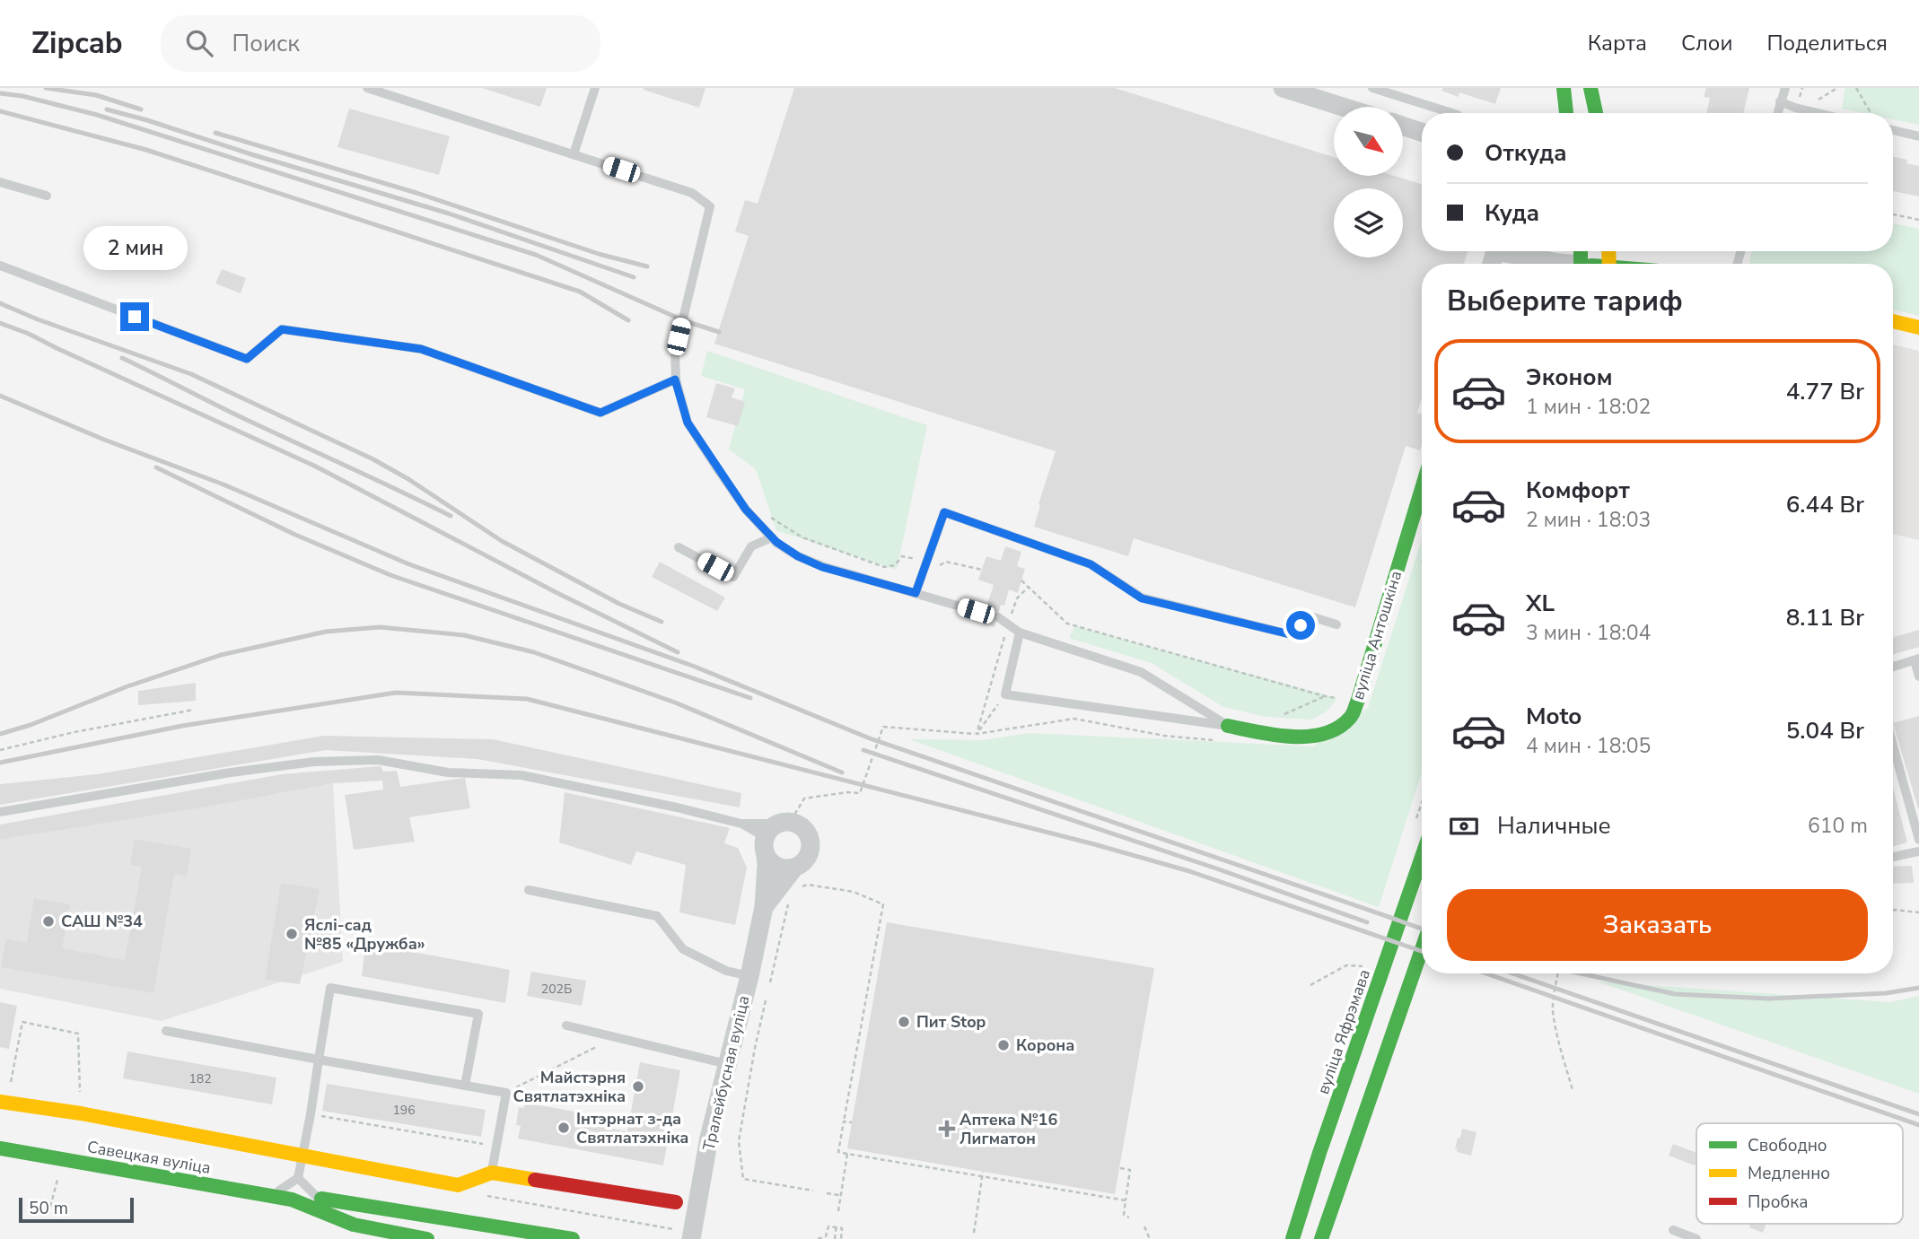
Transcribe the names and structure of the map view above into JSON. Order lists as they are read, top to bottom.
{
  "streets": {
    "main road": ["вуліца Антошкіна", "вуліца Яфрэмава", "Савецкая вуліца"],
    "street": ["Тралейбусная вуліца"]
  },
  "places": {
    "other": [
      "САШ №34",
      "Яслі-сад №85 «Дружба»",
      "Пит Stop",
      "Корона",
      "Майстэрня Святлатэхніка",
      "Інтэрнат з-да Святлатэхніка"
    ],
    "health": ["Аптека №16 Лигматон"]
  },
  "house_numbers": ["202Б", "182", "196"],
  "legend": ["Свободно", "Медленно", "Пробка"],
  "scale_bar": "50 m",
  "north": "bottom right",
  "page": {
    "header": "Zipcab",
    "search": "Поиск",
    "nav": ["Карта", "Слои", "Поделиться"],
    "banner": ["Откуда", "Куда"],
    "bubble": "2 мин",
    "heading": "Выберите тариф",
    "list": [
      {
        "name": "Эконом",
        "note": "1 мин · 18:02",
        "value": "4.77 Br"
      },
      {
        "name": "Комфорт",
        "note": "2 мин · 18:03",
        "value": "6.44 Br"
      },
      {
        "name": "XL",
        "note": "3 мин · 18:04",
        "value": "8.11 Br"
      },
      {
        "name": "Moto",
        "note": "4 мин · 18:05",
        "value": "5.04 Br"
      }
    ],
    "pay": ["Наличные", "610 m"],
    "buttons": "Заказать",
    "scale": "50 m"
  }
}
